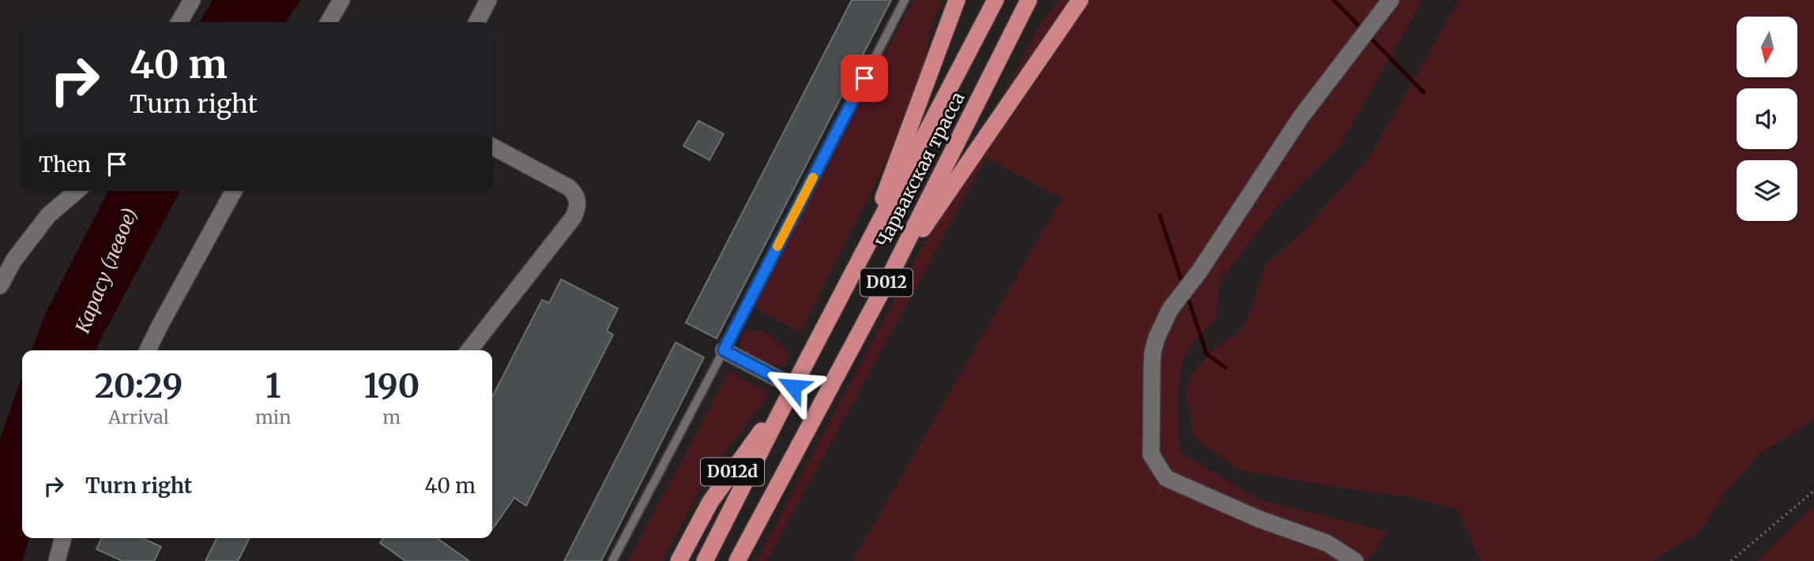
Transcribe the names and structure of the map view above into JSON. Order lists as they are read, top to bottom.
{
  "streets": {
    "highway": ["Чарвакская трасса", "D012", "D012d"]
  },
  "crossings": [
    ["Чарвакская трасса", "D012d"]
  ],
  "water": ["Карасу (левое)"],
  "north": "bottom",
  "page": {
    "turn": ["40 m", "Turn right"],
    "then": "Then",
    "eta": [
      "20:29",
      "Arrival",
      "1",
      "min",
      "190",
      "m"
    ],
    "list": [
      {
        "name": "Turn right",
        "value": "40 m"
      }
    ]
  }
}
